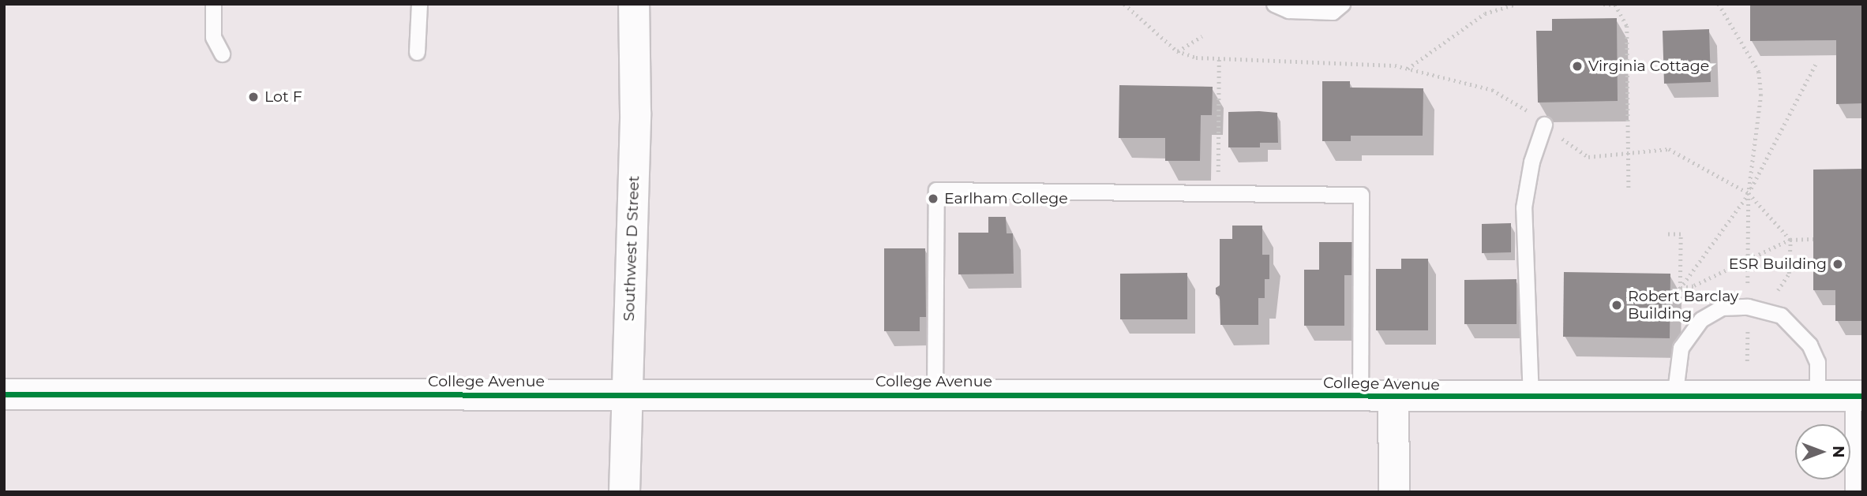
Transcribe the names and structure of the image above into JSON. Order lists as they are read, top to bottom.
{
  "streets": {
    "street": ["Southwest D Street", "College Avenue"]
  },
  "crossings": [
    ["Southwest D Street", "College Avenue"]
  ],
  "places": [
    "Virginia Cottage",
    "Lot F",
    "Earlham College",
    "ESR Building",
    "Robert Barclay Building"
  ],
  "north": "right"
}
